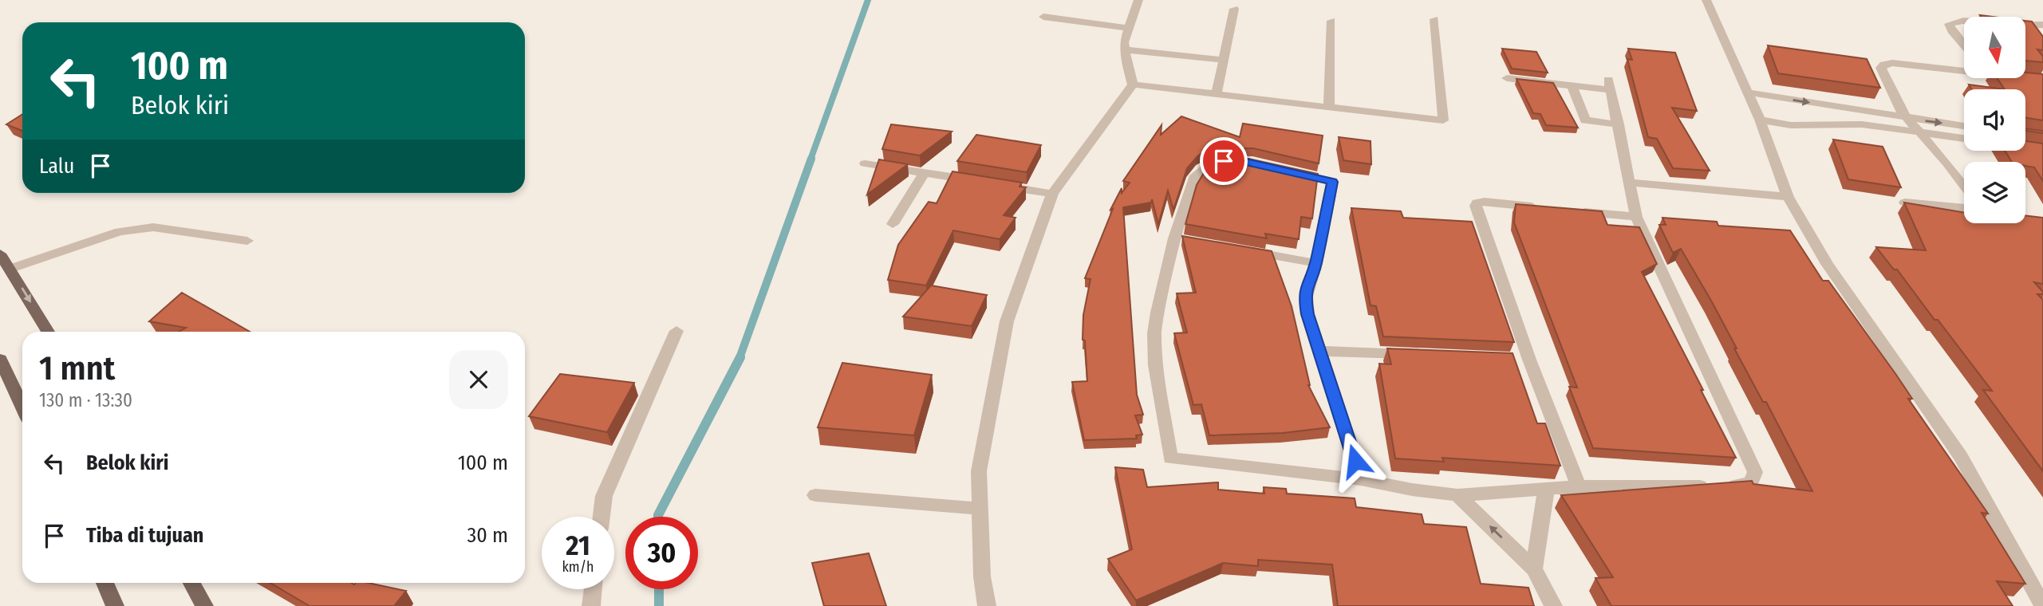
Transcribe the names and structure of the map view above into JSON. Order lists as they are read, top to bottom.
{
  "north": "bottom",
  "page": {
    "turn": ["100 m", "Belok kiri"],
    "then": "Lalu",
    "heading": ["1 mnt", "130 m · 13:30"],
    "list": [
      {
        "name": "Belok kiri",
        "value": "100 m"
      },
      {
        "name": "Tiba di tujuan",
        "value": "30 m"
      }
    ],
    "speed": "21 km/h",
    "limit": "30"
  }
}
